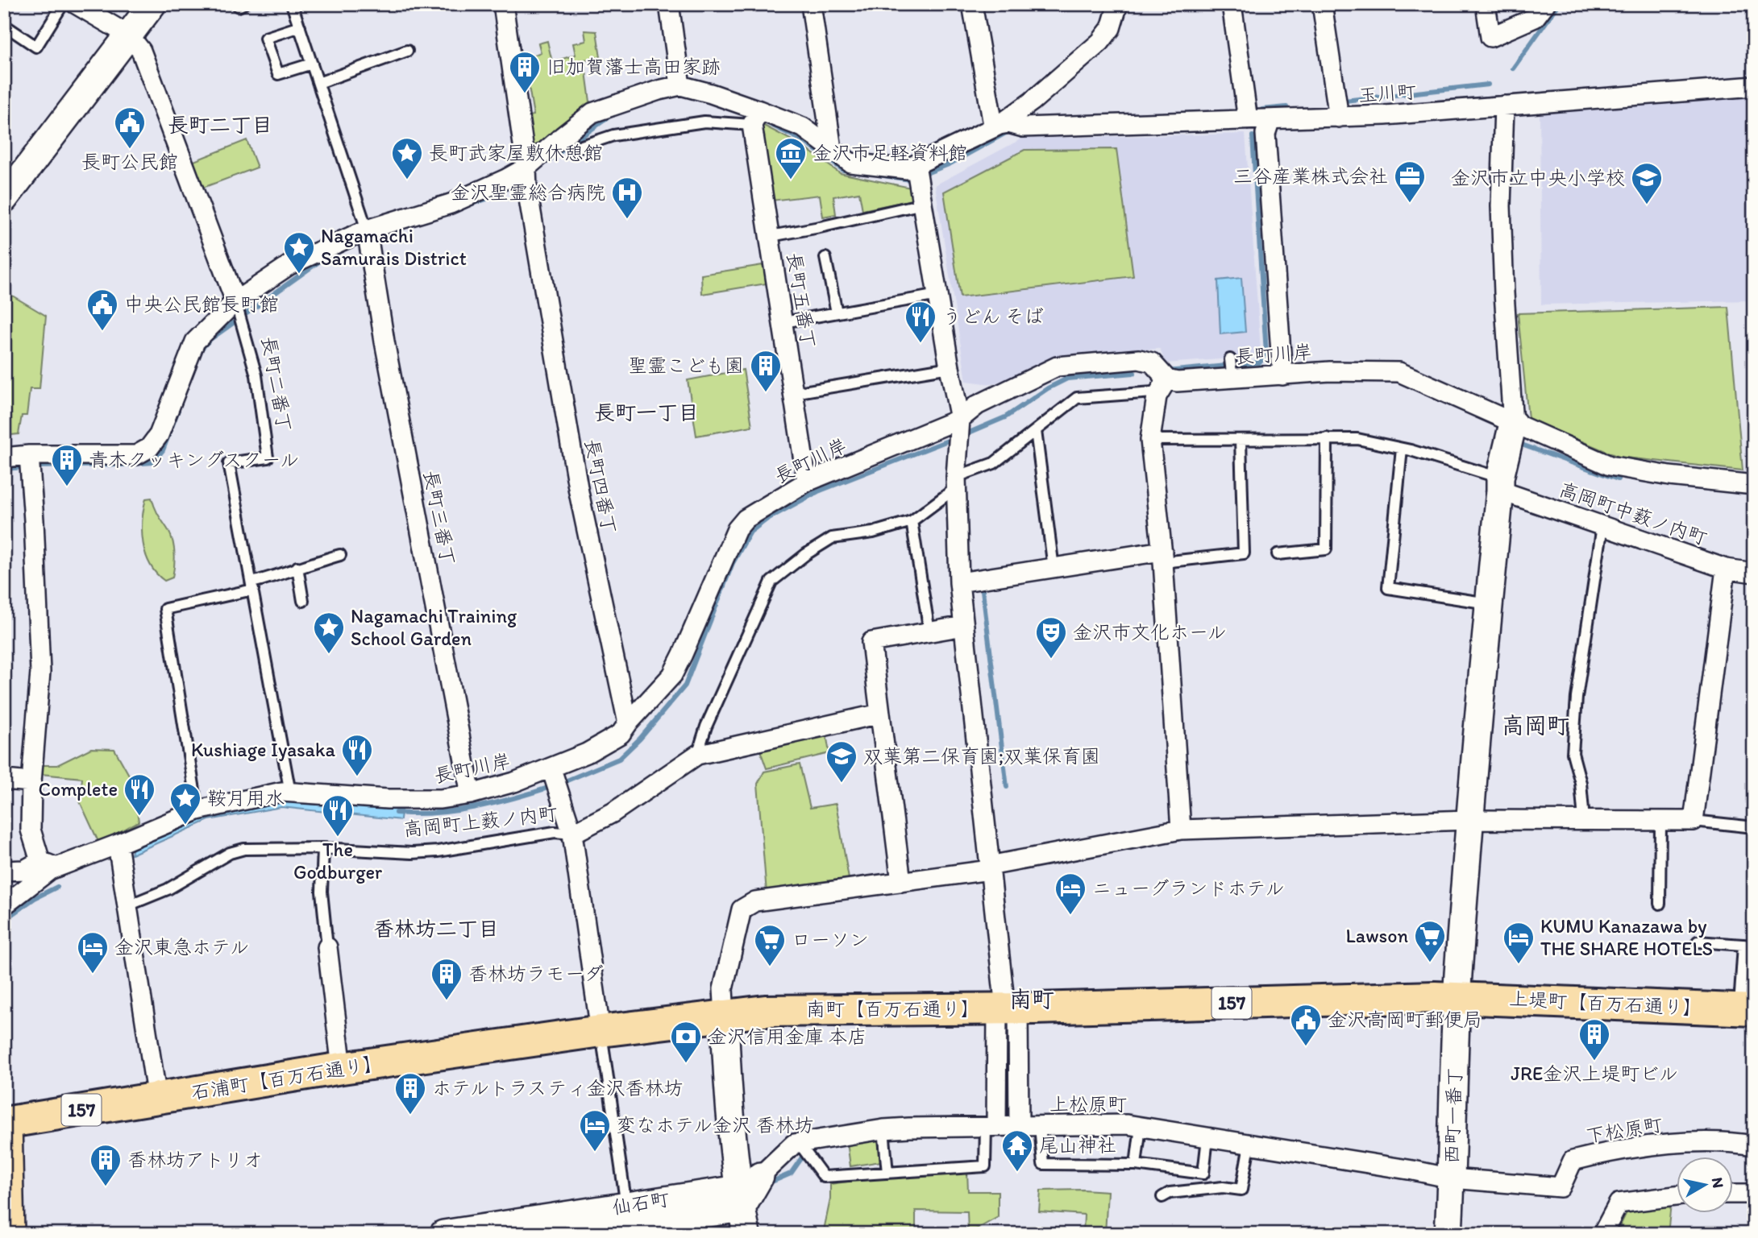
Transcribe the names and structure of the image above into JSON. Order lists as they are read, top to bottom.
{
  "streets": {
    "highway": [
      "157",
      "上堤町【百万石通り】",
      "南町【百万石通り】",
      "石浦町【百万石通り】"
    ],
    "street": [
      "玉川町",
      "長町五番丁",
      "長町川岸",
      "長町二番丁",
      "長町四番丁",
      "高岡町中薮ノ内町",
      "長町三番丁",
      "高岡町上薮ノ内町",
      "上松原町",
      "西町一番丁",
      "下松原町",
      "仙石町"
    ]
  },
  "crossings": [
    ["長町五番丁", "長町川岸"],
    ["長町川岸", "長町二番丁"],
    ["長町川岸", "長町四番丁"],
    ["長町川岸", "長町三番丁"],
    ["長町川岸", "西町一番丁"],
    ["高岡町中薮ノ内町", "西町一番丁"],
    ["上堤町【百万石通り】", "南町【百万石通り】"],
    ["上堤町【百万石通り】", "西町一番丁"],
    ["南町【百万石通り】", "石浦町【百万石通り】"],
    ["南町【百万石通り】", "西町一番丁"],
    ["上松原町", "西町一番丁"],
    ["上松原町", "下松原町"],
    ["上松原町", "仙石町"],
    ["西町一番丁", "下松原町"]
  ],
  "districts": [
    "長町二丁目",
    "長町一丁目",
    "高岡町",
    "香林坊二丁目",
    "南町"
  ],
  "places": {
    "building": [
      "旧加賀藩士高田家跡",
      "聖霊こども園",
      "青木クッキングスクール",
      "香林坊ラモーダ",
      "JRE金沢上堤町ビル",
      "ホテルトラスティ金沢香林坊",
      "香林坊アトリオ"
    ],
    "public building": ["長町公民館", "中央公民館長町館", "金沢高岡町郵便局"],
    "place": [
      "長町武家屋敷休憩館",
      "Nagamachi Samurais District",
      "Nagamachi Training School Garden",
      "鞍月用水"
    ],
    "museum": ["金沢市足軽資料館"],
    "office": ["三谷産業株式会社"],
    "school or university": ["金沢市立中央小学校", "双葉第二保育園;双葉保育園"],
    "hospital": ["金沢聖霊総合病院"],
    "restaurant": [
      "うどん そば",
      "Kushiage Iyasaka",
      "Complete",
      "The Godburger"
    ],
    "theatre": ["金沢市文化ホール"],
    "hotel": [
      "ニューグランドホテル",
      "KUMU Kanazawa by THE SHARE HOTELS",
      "金沢東急ホテル",
      "変なホテル金沢 香林坊"
    ],
    "supermarket": ["Lawson", "ローソン"],
    "bank": ["金沢信用金庫 本店"],
    "temple": ["尾山神社"]
  },
  "north": "right"
}
